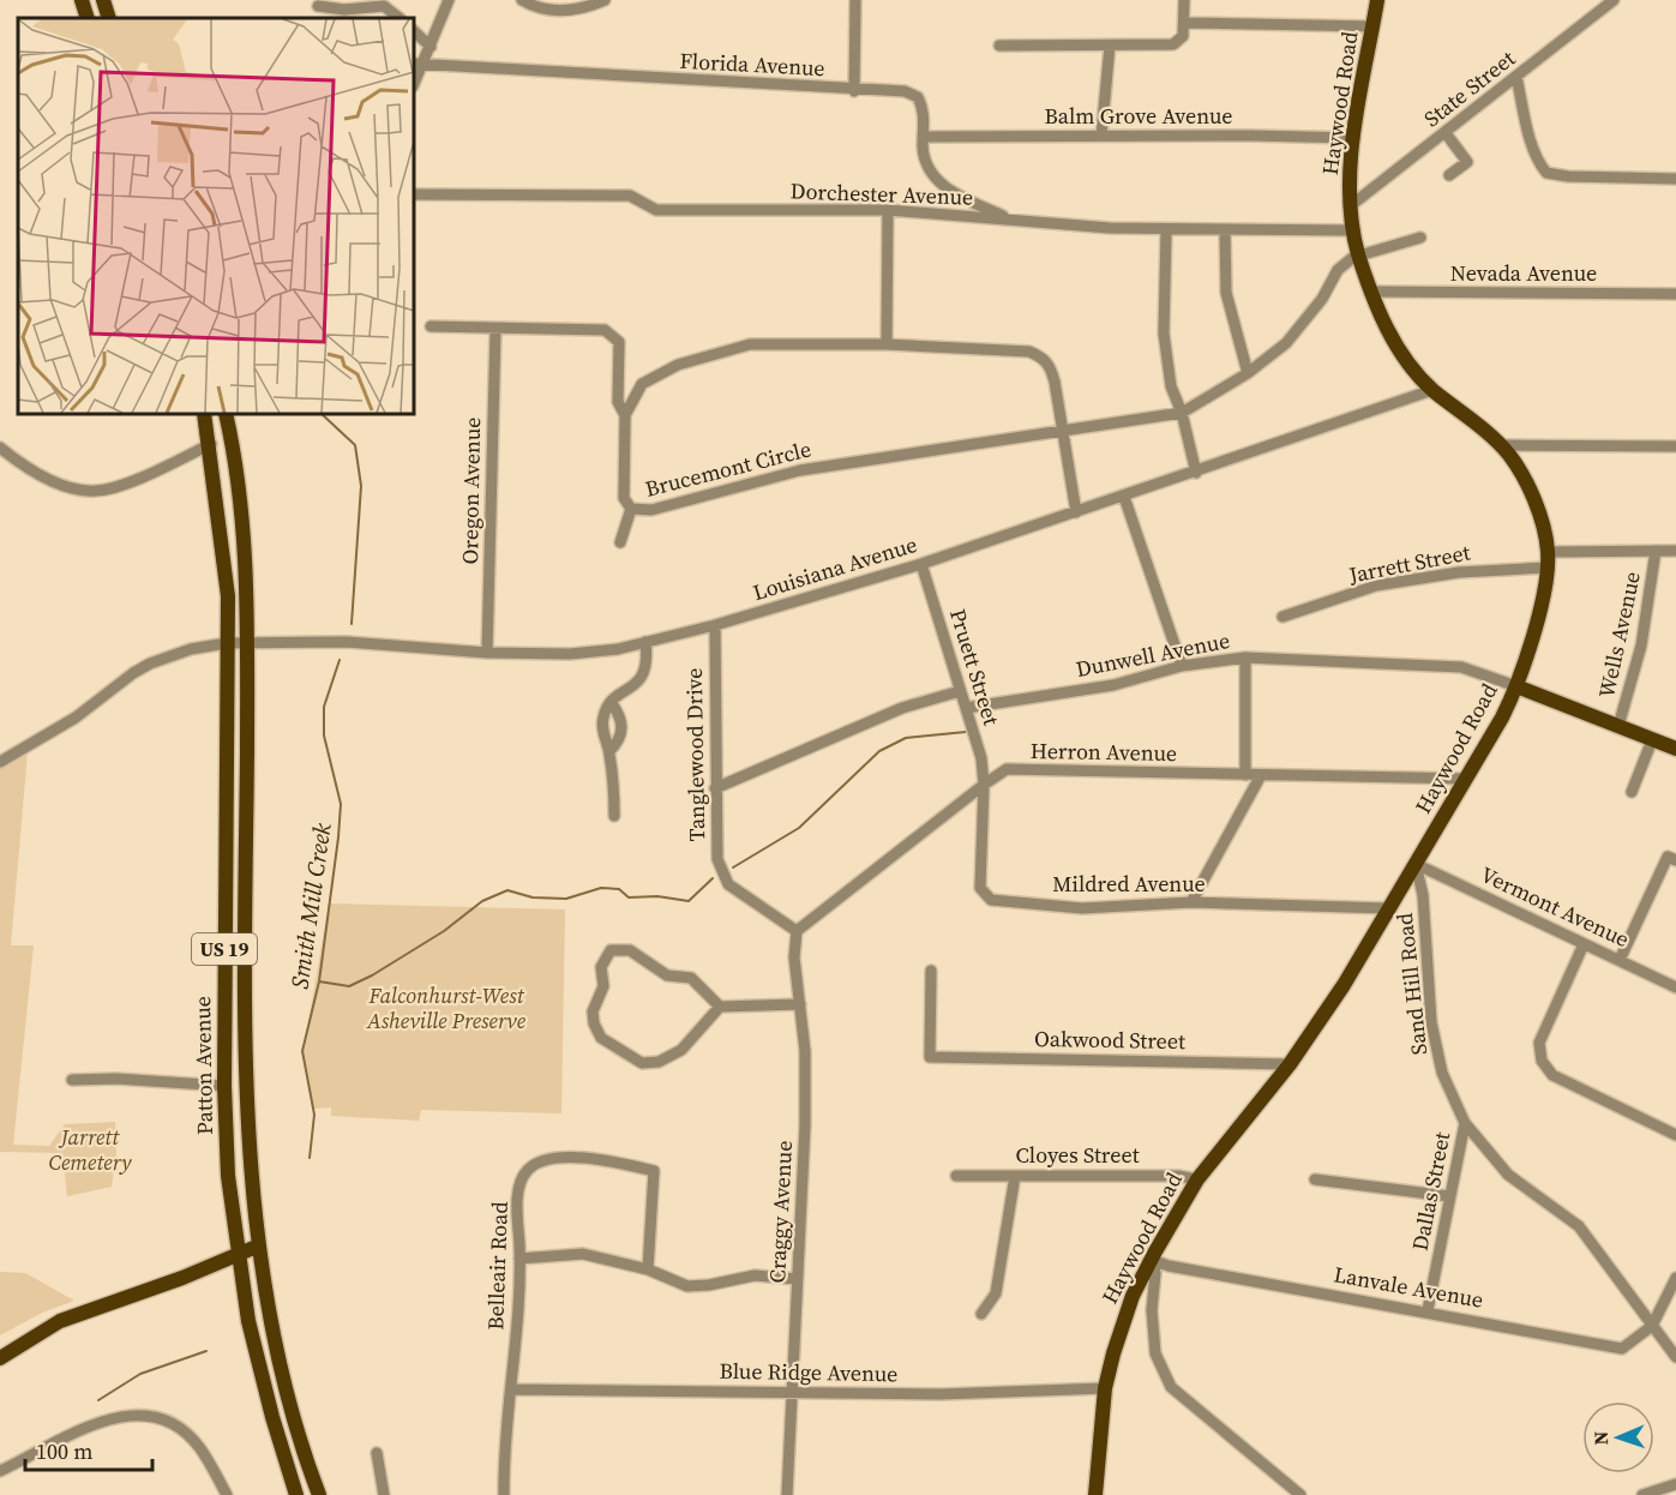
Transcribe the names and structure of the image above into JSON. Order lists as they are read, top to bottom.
{
  "streets": {
    "main road": ["Haywood Road", "US 19", "Patton Avenue"],
    "street": [
      "Florida Avenue",
      "State Street",
      "Balm Grove Avenue",
      "Dorchester Avenue",
      "Nevada Avenue",
      "Brucemont Circle",
      "Oregon Avenue",
      "Jarrett Street",
      "Louisiana Avenue",
      "Wells Avenue",
      "Dunwell Avenue",
      "Pruett Street",
      "Herron Avenue",
      "Tanglewood Drive",
      "Mildred Avenue",
      "Vermont Avenue",
      "Sand Hill Road",
      "Oakwood Street",
      "Cloyes Street",
      "Dallas Street",
      "Craggy Avenue",
      "Belleair Road",
      "Lanvale Avenue",
      "Blue Ridge Avenue"
    ]
  },
  "crossings": [
    ["Florida Avenue", "Balm Grove Avenue"],
    ["Florida Avenue", "Dorchester Avenue"],
    ["State Street", "Haywood Road"],
    ["Haywood Road", "Balm Grove Avenue"],
    ["Haywood Road", "Dorchester Avenue"],
    ["Haywood Road", "Nevada Avenue"],
    ["Haywood Road", "Jarrett Street"],
    ["Haywood Road", "Louisiana Avenue"],
    ["Haywood Road", "Dunwell Avenue"],
    ["Haywood Road", "Herron Avenue"],
    ["Haywood Road", "Mildred Avenue"],
    ["Haywood Road", "Vermont Avenue"],
    ["Haywood Road", "Sand Hill Road"],
    ["Haywood Road", "Oakwood Street"],
    ["Haywood Road", "Cloyes Street"],
    ["Haywood Road", "Lanvale Avenue"],
    ["Haywood Road", "Blue Ridge Avenue"],
    ["Brucemont Circle", "Louisiana Avenue"],
    ["Oregon Avenue", "Louisiana Avenue"],
    ["Jarrett Street", "Wells Avenue"],
    ["Louisiana Avenue", "Pruett Street"],
    ["Louisiana Avenue", "Tanglewood Drive"],
    ["Louisiana Avenue", "Patton Avenue"],
    ["Dunwell Avenue", "Pruett Street"],
    ["Pruett Street", "Herron Avenue"],
    ["Pruett Street", "Mildred Avenue"],
    ["Herron Avenue", "Tanglewood Drive"],
    ["Herron Avenue", "Mildred Avenue"],
    ["Herron Avenue", "Craggy Avenue"],
    ["Tanglewood Drive", "Craggy Avenue"],
    ["Vermont Avenue", "Sand Hill Road"],
    ["Sand Hill Road", "Dallas Street"],
    ["Sand Hill Road", "Lanvale Avenue"],
    ["Dallas Street", "Lanvale Avenue"],
    ["Craggy Avenue", "Blue Ridge Avenue"],
    ["Belleair Road", "Blue Ridge Avenue"]
  ],
  "water": ["Smith Mill Creek"],
  "parks": ["Falconhurst-West Asheville Preserve", "Jarrett Cemetery"],
  "scale_bar": "100 m",
  "north": "left"
}
